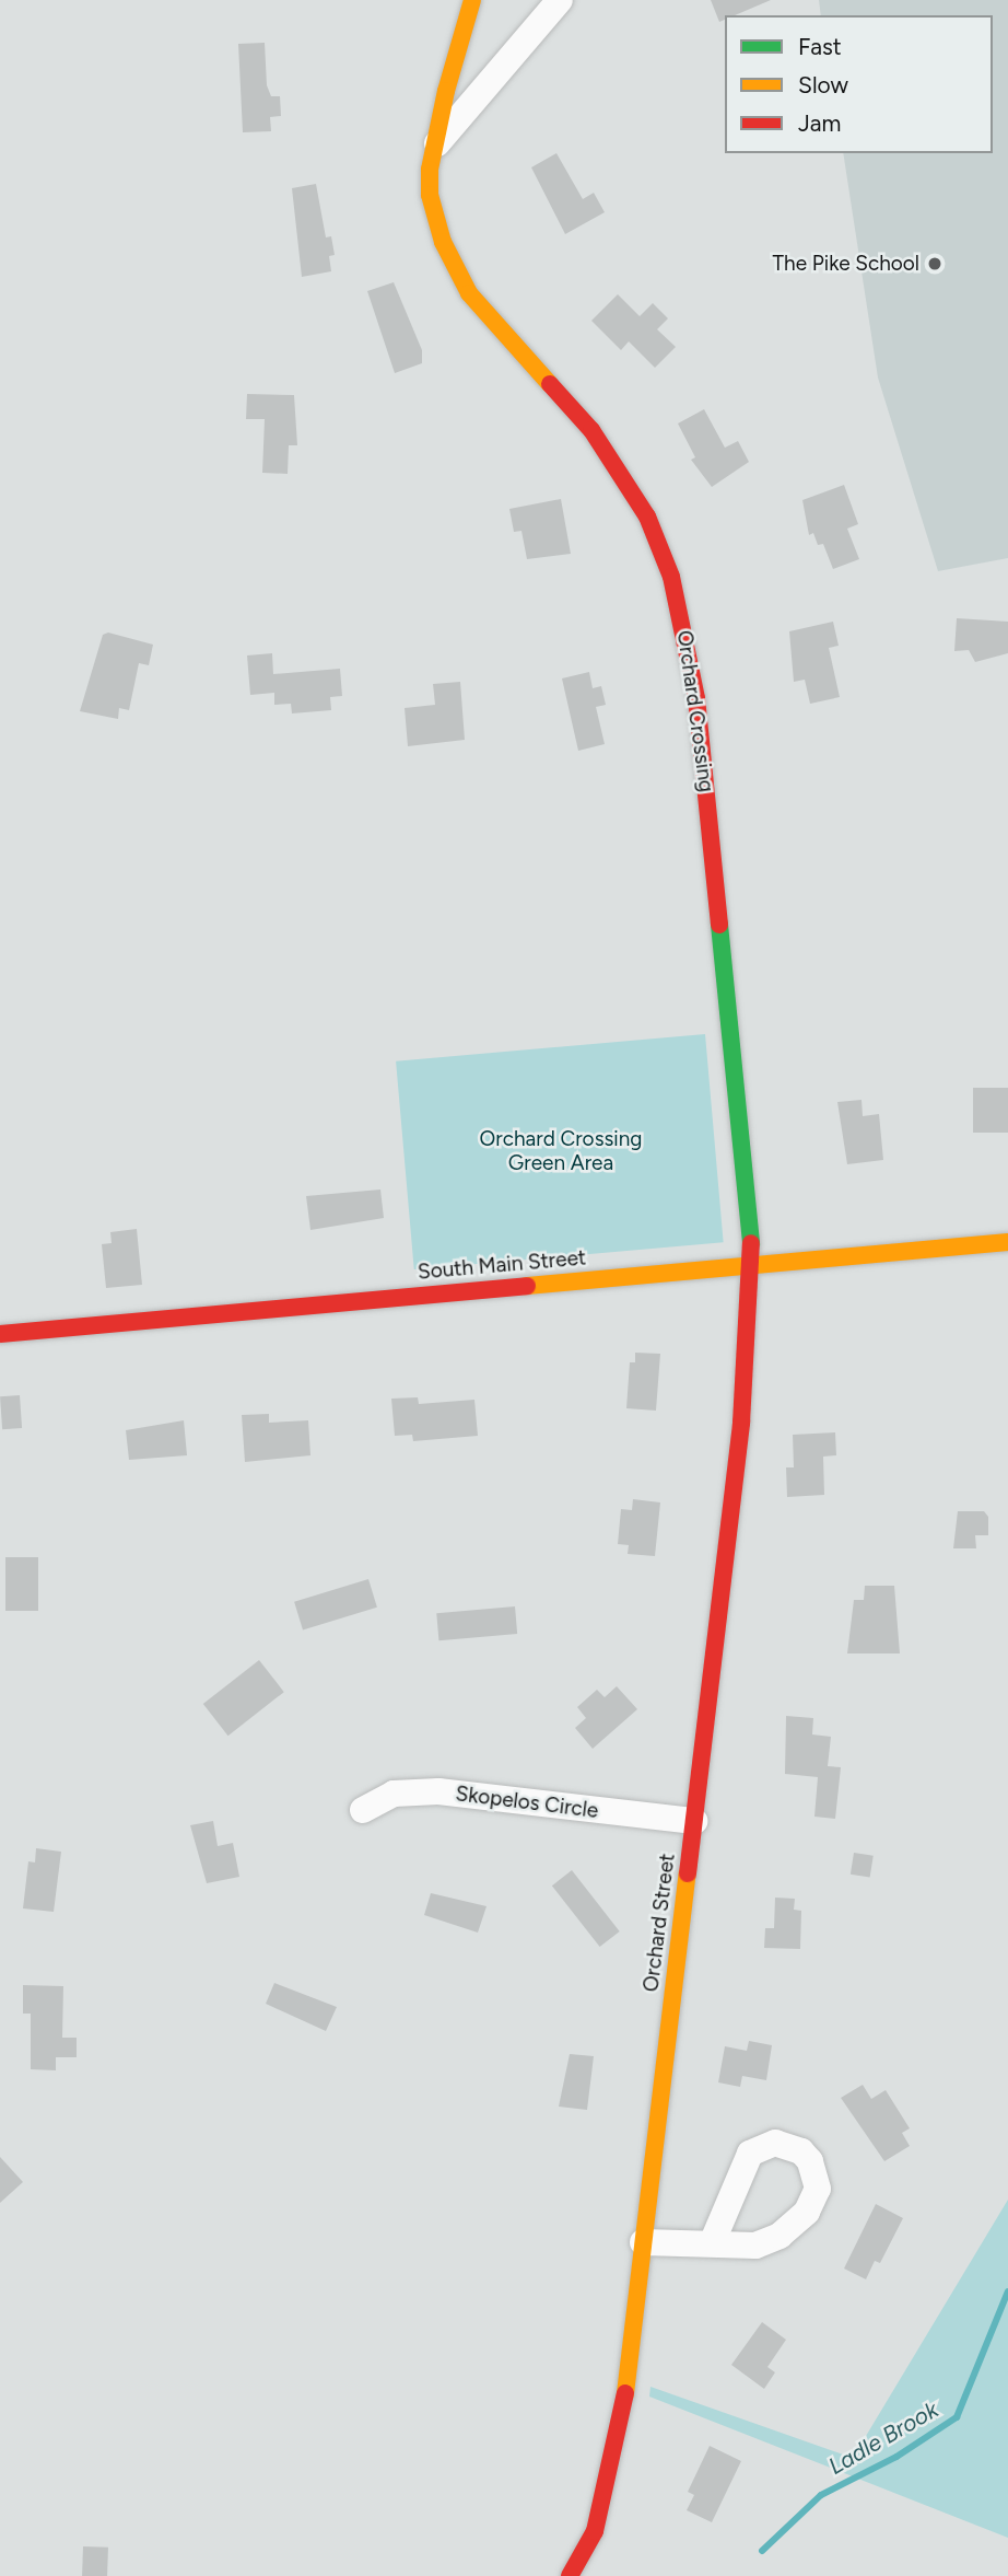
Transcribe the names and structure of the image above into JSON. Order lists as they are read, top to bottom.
{
  "streets": {
    "street": [
      "Orchard Crossing",
      "South Main Street",
      "Skopelos Circle",
      "Orchard Street"
    ]
  },
  "crossings": [
    ["Orchard Crossing", "South Main Street"],
    ["Orchard Crossing", "Orchard Street"],
    ["South Main Street", "Orchard Street"],
    ["Skopelos Circle", "Orchard Street"]
  ],
  "water": ["Ladle Brook"],
  "parks": ["Orchard Crossing Green Area"],
  "places": ["The Pike School"],
  "legend": ["Fast", "Slow", "Jam"]
}
